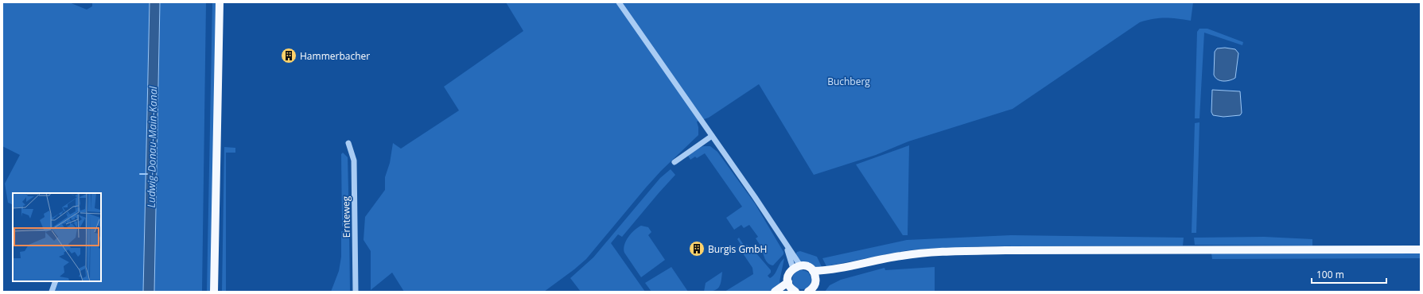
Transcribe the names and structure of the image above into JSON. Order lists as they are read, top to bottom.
{
  "streets": {
    "street": ["Ernteweg"]
  },
  "water": ["Ludwig-Donau-Main-Kanal"],
  "parks": ["Buchberg"],
  "places": {
    "building": ["Hammerbacher", "Burgis GmbH"]
  },
  "scale_bar": "100 m"
}
